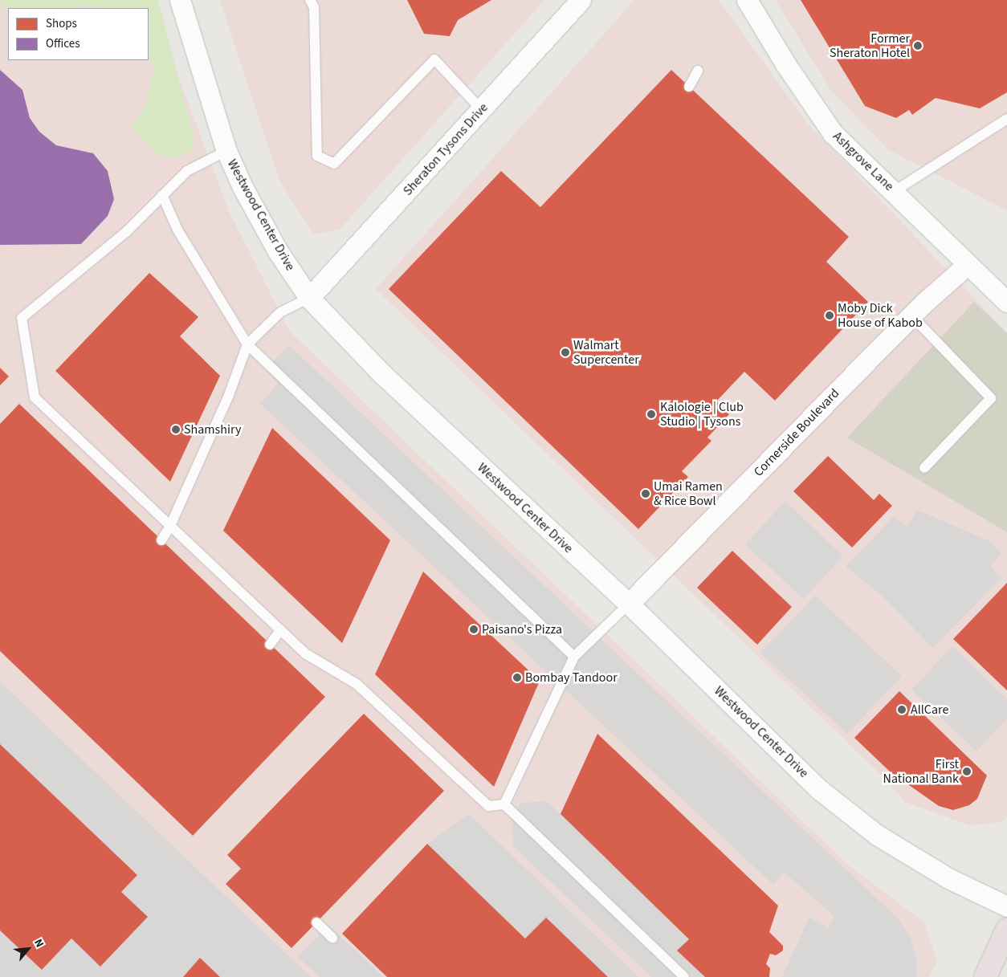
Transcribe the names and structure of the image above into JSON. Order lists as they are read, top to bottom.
{
  "streets": {
    "street": [
      "Sheraton Tysons Drive",
      "Ashgrove Lane",
      "Westwood Center Drive",
      "Cornerside Boulevard"
    ]
  },
  "crossings": [
    ["Sheraton Tysons Drive", "Westwood Center Drive"],
    ["Ashgrove Lane", "Cornerside Boulevard"],
    ["Westwood Center Drive", "Cornerside Boulevard"]
  ],
  "places": [
    "Former Sheraton Hotel",
    "Moby Dick House of Kabob",
    "Walmart Supercenter",
    "Kalologie | Club Studio | Tysons",
    "Shamshiry",
    "Umai Ramen & Rice Bowl",
    "Paisano's Pizza",
    "Bombay Tandoor",
    "AllCare",
    "First National Bank"
  ],
  "legend": ["Shops", "Offices"],
  "north": "top right"
}
